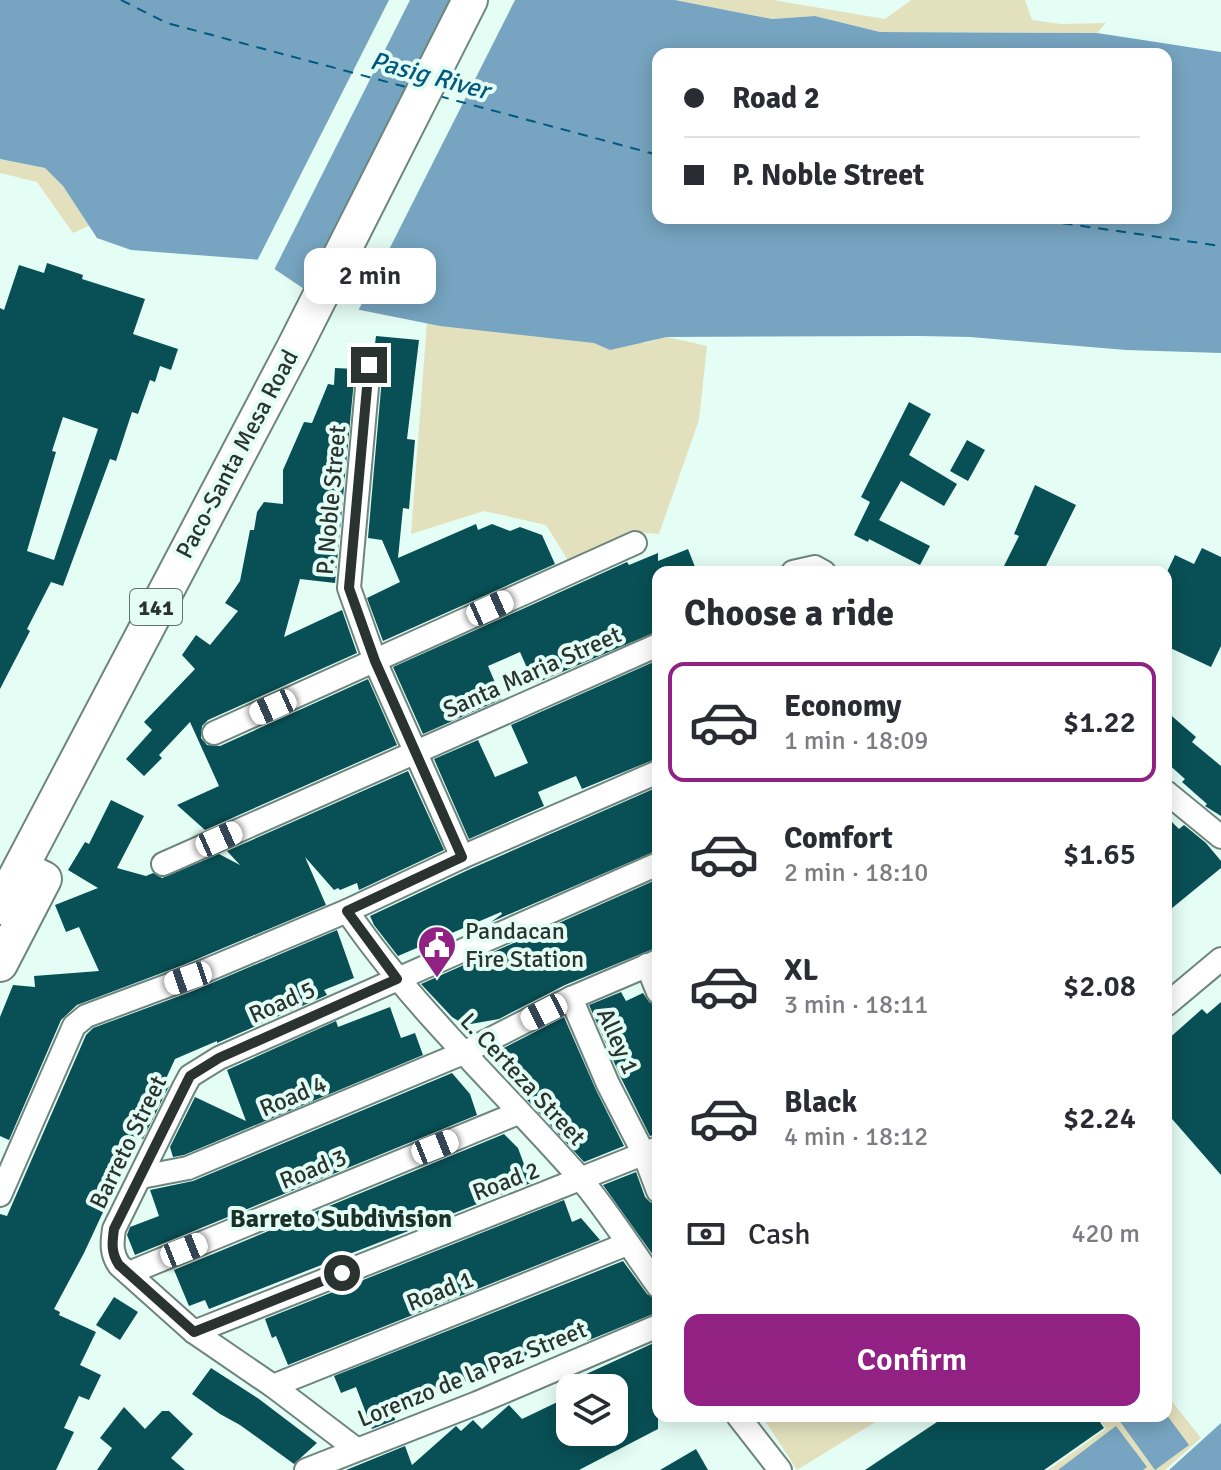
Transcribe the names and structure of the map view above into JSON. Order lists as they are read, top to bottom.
{
  "streets": {
    "main road": ["Paco-Santa Mesa Road", "141"],
    "street": [
      "P. Noble Street",
      "Santa Maria Street",
      "Road 5",
      "Alley 1",
      "L. Certeza Street",
      "Road 4",
      "Barreto Street",
      "Road 3",
      "Road 2",
      "Road 1",
      "Lorenzo de la Paz Street"
    ]
  },
  "crossings": [
    ["P. Noble Street", "Santa Maria Street"],
    ["Road 5", "L. Certeza Street"],
    ["Road 5", "Barreto Street"],
    ["Alley 1", "Road 2"],
    ["L. Certeza Street", "Road 4"],
    ["L. Certeza Street", "Road 3"],
    ["L. Certeza Street", "Road 2"],
    ["L. Certeza Street", "Road 1"],
    ["Road 4", "Barreto Street"],
    ["Barreto Street", "Road 3"],
    ["Barreto Street", "Road 2"],
    ["Barreto Street", "Road 1"],
    ["Barreto Street", "Lorenzo de la Paz Street"]
  ],
  "districts": ["Barreto Subdivision"],
  "water": ["Pasig River"],
  "places": {
    "public building": ["Pandacan Fire Station"]
  },
  "page": {
    "banner": ["Road 2", "P. Noble Street"],
    "bubble": "2 min",
    "heading": "Choose a ride",
    "list": [
      {
        "name": "Economy",
        "note": "1 min · 18:09",
        "value": "$1.22"
      },
      {
        "name": "Comfort",
        "note": "2 min · 18:10",
        "value": "$1.65"
      },
      {
        "name": "XL",
        "note": "3 min · 18:11",
        "value": "$2.08"
      },
      {
        "name": "Black",
        "note": "4 min · 18:12",
        "value": "$2.24"
      }
    ],
    "pay": ["Cash", "420 m"],
    "buttons": "Confirm"
  }
}
